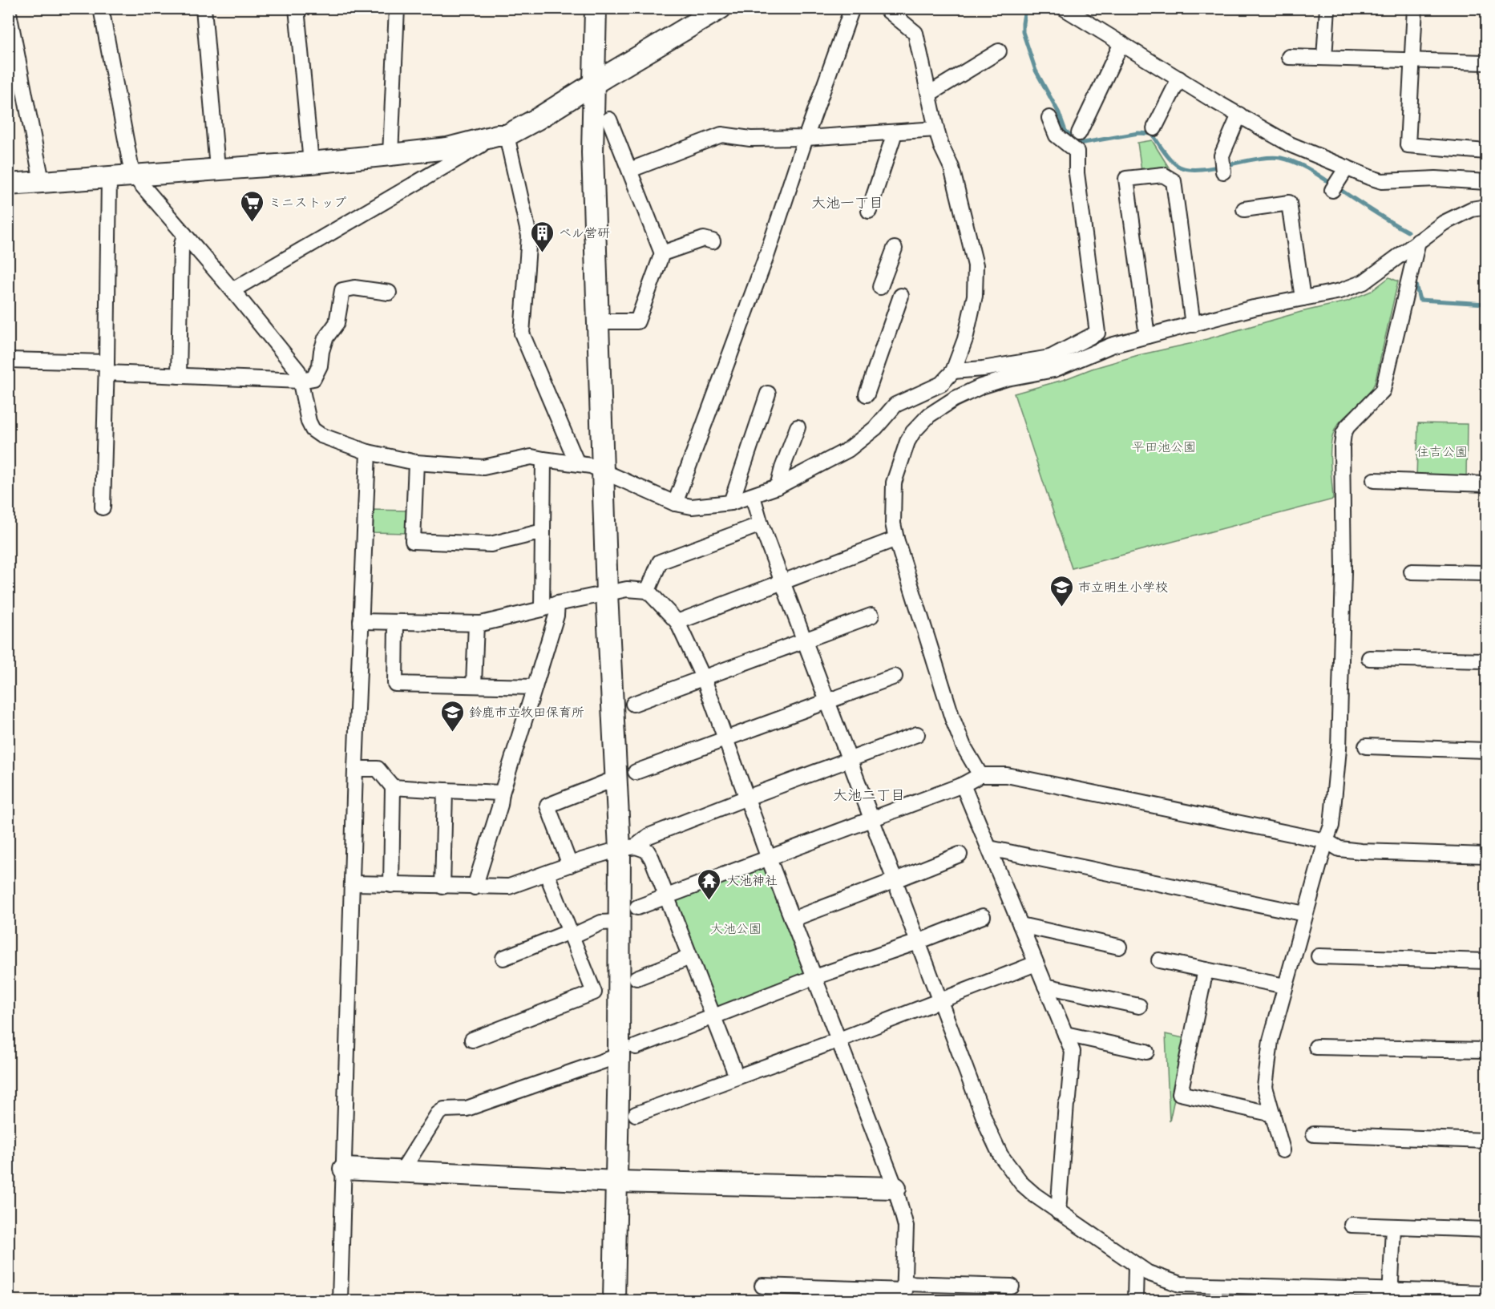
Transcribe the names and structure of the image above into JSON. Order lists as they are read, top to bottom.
{
  "districts": ["大池一丁目", "大池二丁目"],
  "parks": ["平田池公園", "住吉公園", "大池公園"],
  "places": {
    "supermarket": ["ミニストップ"],
    "building": ["べル営研"],
    "school or university": ["市立明生小学校", "鈴鹿市立牧田保育所"],
    "temple": ["大池神社"]
  }
}
